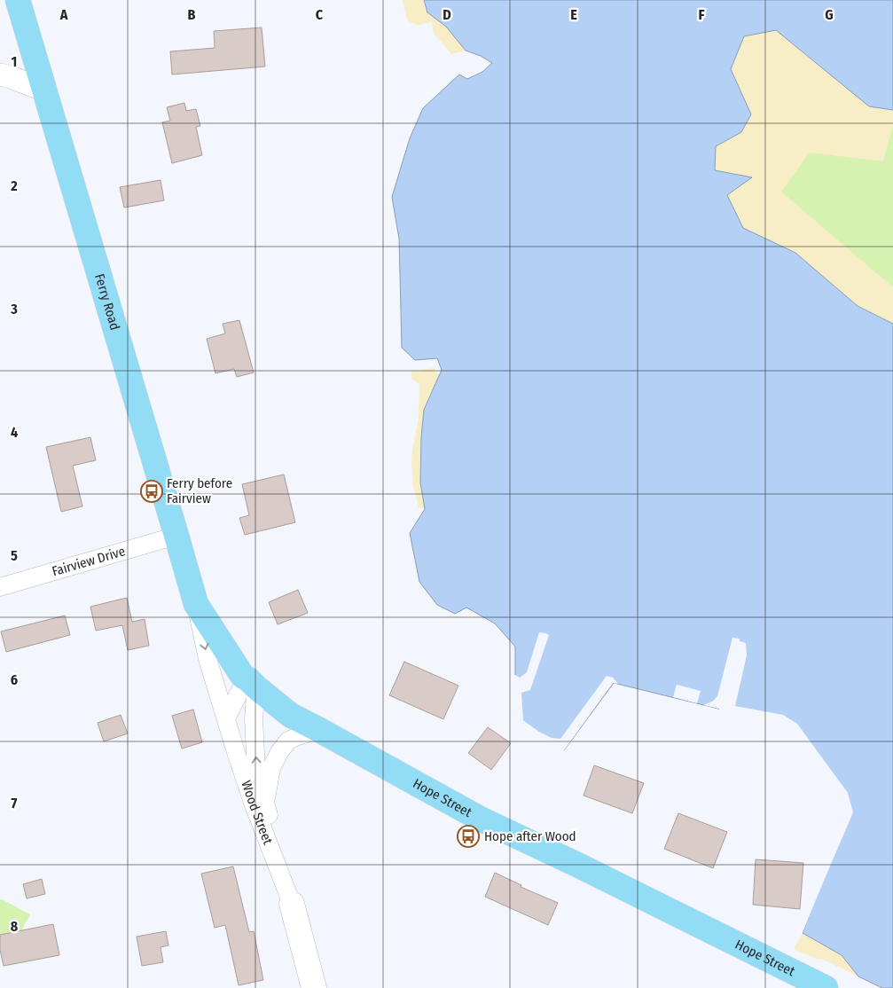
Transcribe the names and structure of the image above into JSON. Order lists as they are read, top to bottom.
{
  "streets": {
    "main road": ["Ferry Road", "Hope Street", "Wood Street"],
    "street": ["Fairview Drive"]
  },
  "crossings": [
    ["Ferry Road", "Fairview Drive"],
    ["Ferry Road", "Hope Street"],
    ["Ferry Road", "Wood Street"],
    ["Hope Street", "Wood Street"]
  ],
  "places": {
    "bus stop": ["Ferry before Fairview", "Hope after Wood"]
  },
  "grid": {
    "columns": [
      "A",
      "B",
      "C",
      "D",
      "E",
      "F",
      "G"
    ],
    "rows": [
      "1",
      "2",
      "3",
      "4",
      "5",
      "6",
      "7",
      "8"
    ]
  }
}
